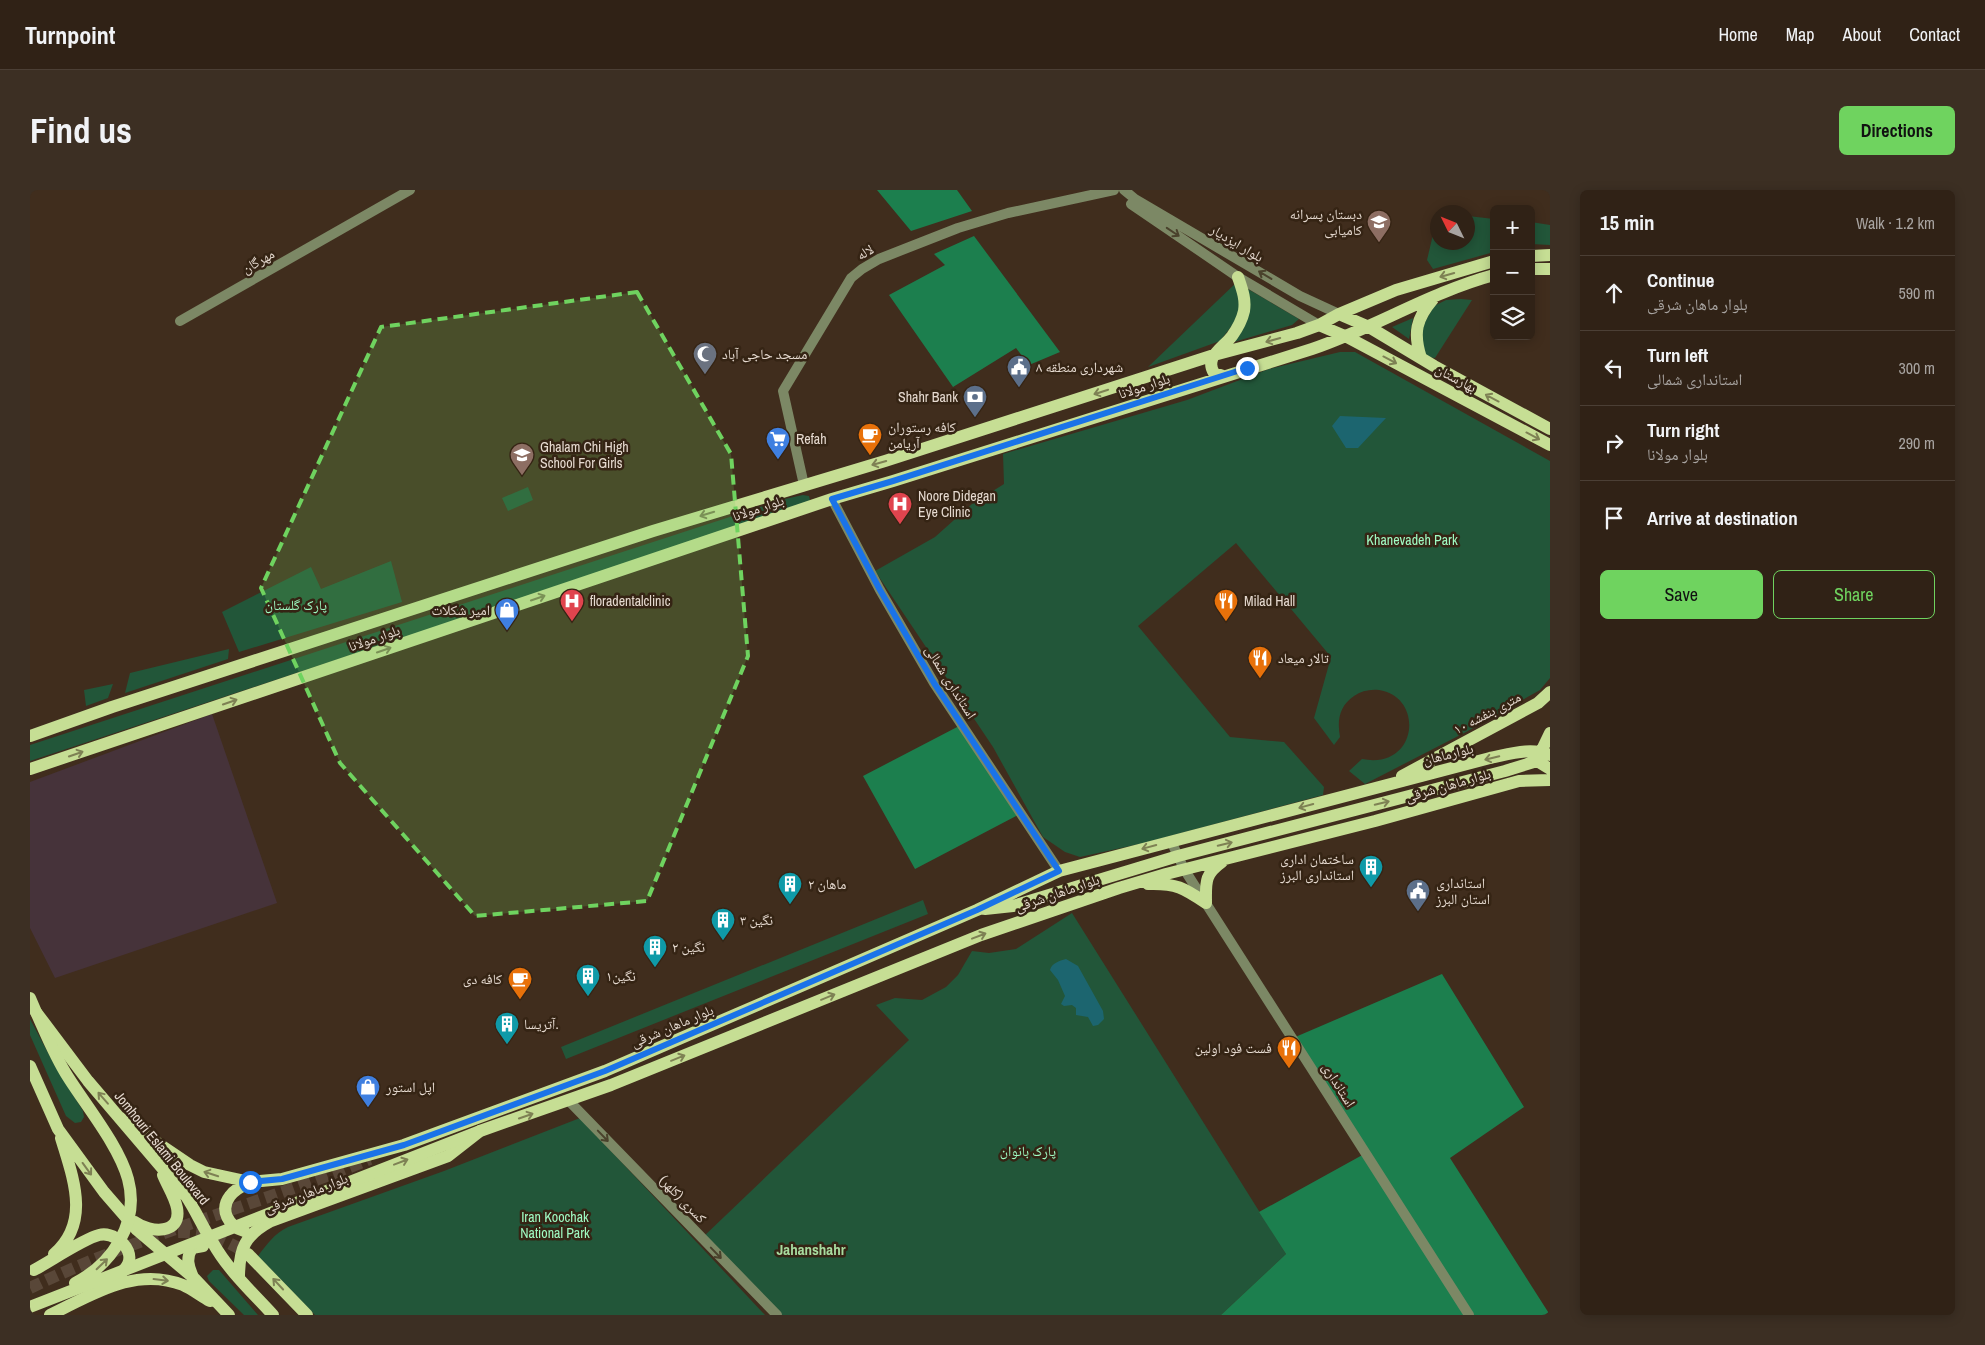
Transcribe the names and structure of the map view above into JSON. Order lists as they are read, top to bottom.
{
  "streets": {
    "main road": [
      "بهارستان",
      "بلوار مولانا",
      "۱۰ متری بنفشه",
      "بلوارماهان",
      "بلوار ماهان شرقی",
      "Jomhouri Eslami Boulevard"
    ],
    "street": [
      "بلوار ایزدیار",
      "لاله",
      "مهرگان",
      "استانداری شمالی",
      "استانداری",
      "کسری (کلهر)"
    ]
  },
  "crossings": [
    ["بلوار ایزدیار", "بهارستان"],
    ["بلوار ایزدیار", "بلوار مولانا"],
    ["لاله", "بلوار مولانا"],
    ["بهارستان", "بلوار مولانا"],
    ["بلوار مولانا", "استانداری شمالی"],
    ["استانداری شمالی", "بلوار ماهان شرقی"],
    ["۱۰ متری بنفشه", "بلوارماهان"],
    ["بلوارماهان", "بلوار ماهان شرقی"],
    ["بلوار ماهان شرقی", "استانداری"],
    ["بلوار ماهان شرقی", "Jomhouri Eslami Boulevard"],
    ["بلوار ماهان شرقی", "کسری (کلهر)"]
  ],
  "one_way": ["کسری (کلهر)"],
  "districts": ["Jahanshahr"],
  "parks": [
    "Khanevadeh Park",
    "پارک گلستان",
    "پارک بانوان",
    "Iran Koochak National Park"
  ],
  "places": {
    "school or university": ["دبستان پسرانه کامیابی", "Ghalam Chi High School For Girls"],
    "mosque": ["مسجد حاجی آباد"],
    "public building": ["شهرداری منطقه ۸", "استانداری استان البرز"],
    "bank": ["Shahr Bank"],
    "cafe": ["کافه رستوران آریامن", "کافه دی"],
    "supermarket": ["Refah"],
    "hospital": ["Noore Didegan Eye Clinic", "floradentalclinic"],
    "restaurant": ["Milad Hall", "تالار میعاد", "فست فود اولین"],
    "shop": ["امیر شکلات", "اپل استور"],
    "building": [
      "ساختمان اداری استانداری البرز",
      "ماهان ۲",
      "نگین ۳",
      "نگین ۲",
      "نگین۱",
      "آتریسا."
    ]
  },
  "north": "top left",
  "page": {
    "header": "Turnpoint",
    "nav": [
      "Home",
      "Map",
      "About",
      "Contact"
    ],
    "buttons": [
      "Directions",
      ["Save", "Share"]
    ],
    "title": "Find us",
    "heading": ["15 min", "Walk · 1.2 km"],
    "map_buttons": ["+", "−"],
    "list": [
      ["Continue", "بلوار ماهان شرقی", "590 m"],
      ["Turn left", "استانداری شمالی", "300 m"],
      ["Turn right", "بلوار مولانا", "290 m"],
      "Arrive at destination"
    ]
  }
}
